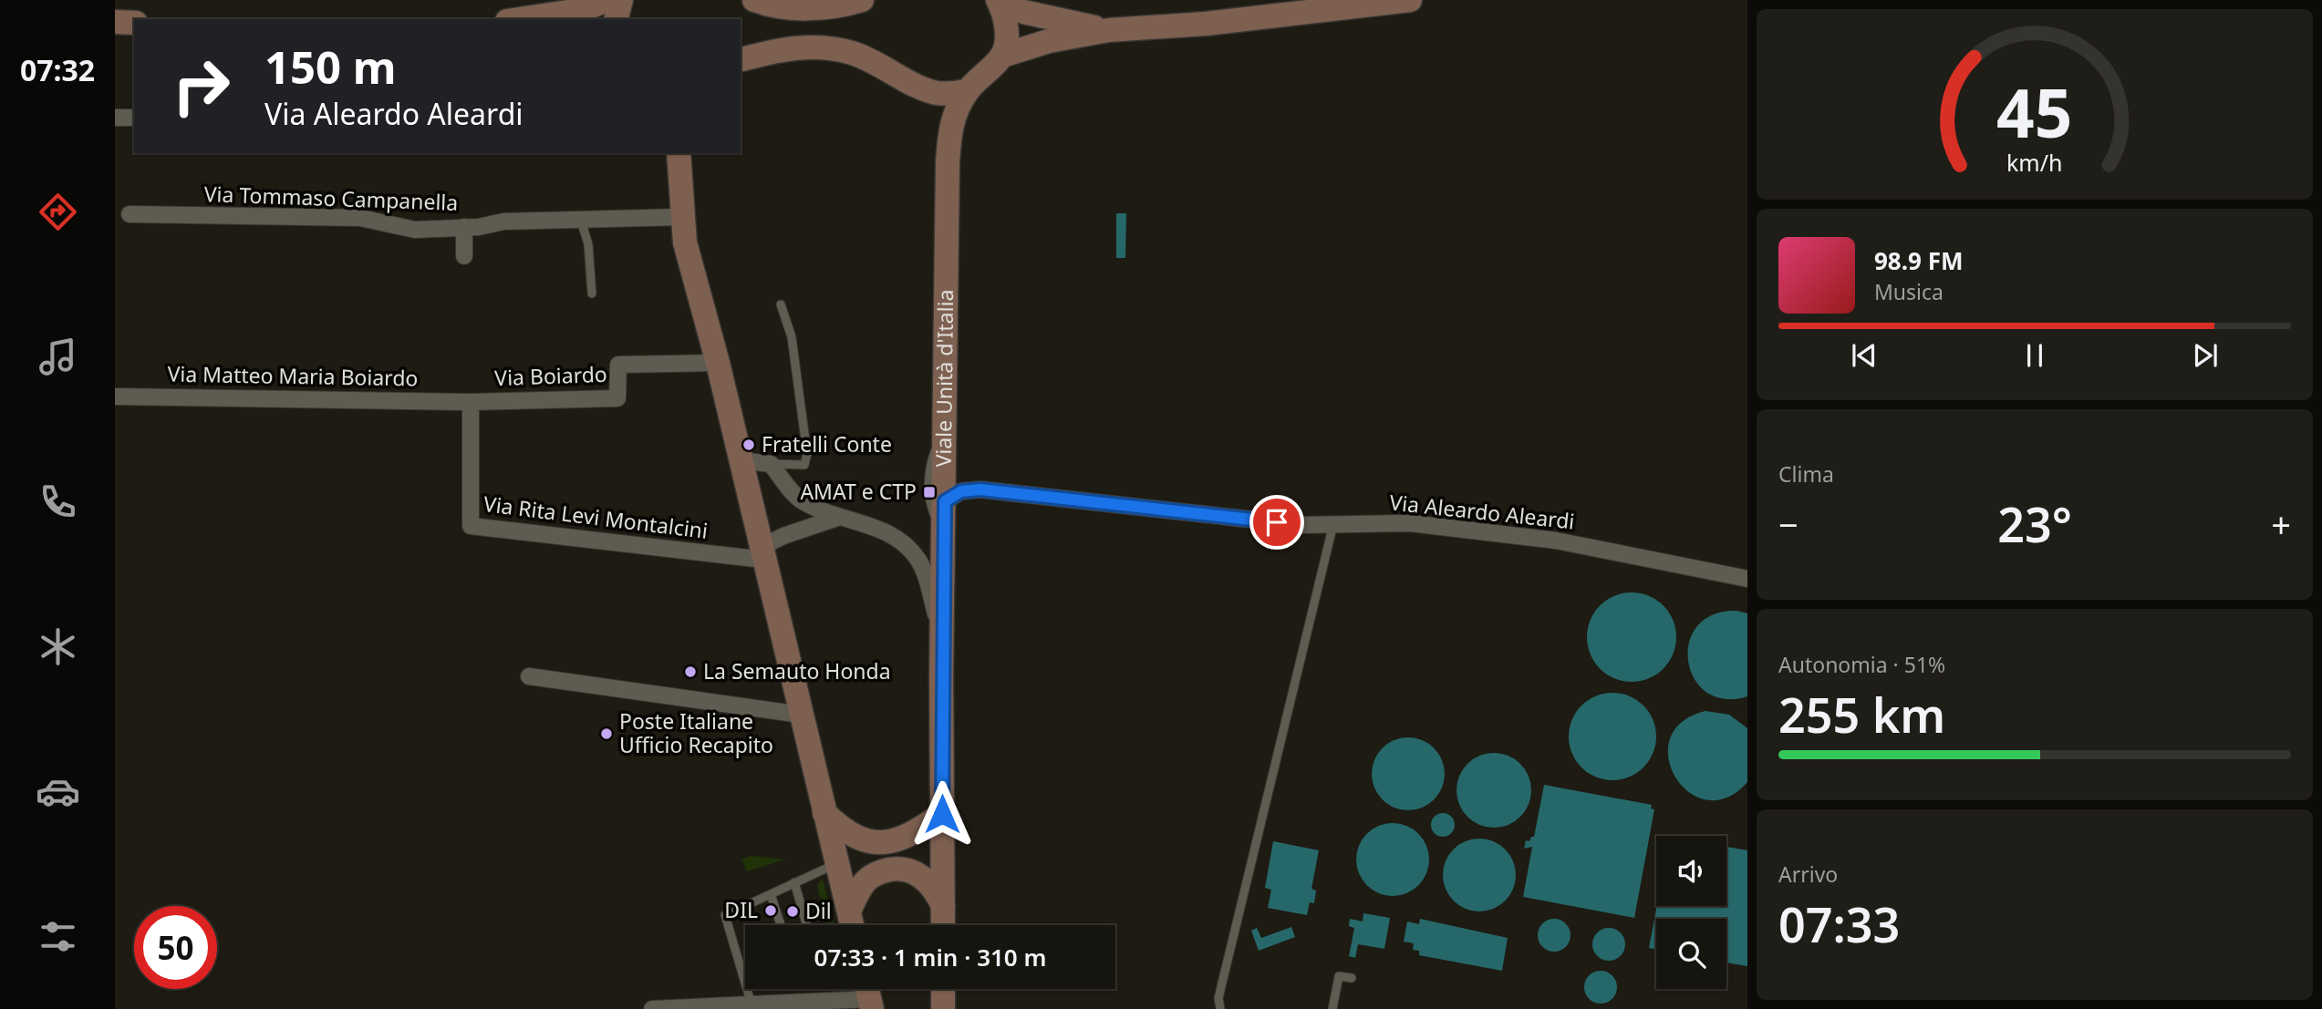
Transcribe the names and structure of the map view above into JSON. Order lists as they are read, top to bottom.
{
  "streets": {
    "main road": ["Viale Unità d'Italia"],
    "street": [
      "Via Tommaso Campanella",
      "Via Matteo Maria Boiardo",
      "Via Boiardo",
      "Via Aleardo Aleardi",
      "Via Rita Levi Montalcini"
    ]
  },
  "crossings": [
    ["Via Matteo Maria Boiardo", "Via Boiardo"],
    ["Via Matteo Maria Boiardo", "Via Rita Levi Montalcini"],
    ["Via Boiardo", "Via Rita Levi Montalcini"],
    ["Viale Unità d'Italia", "Via Aleardo Aleardi"]
  ],
  "places": {
    "other": [
      "Fratelli Conte",
      "La Semauto Honda",
      "Poste Italiane Ufficio Recapito",
      "DIL",
      "Dil"
    ],
    "transit": ["AMAT e CTP"]
  },
  "page": {
    "tabs": "07:32",
    "turn": ["150 m", "Via Aleardo Aleardi"],
    "song": ["98.9 FM", "Musica"],
    "tile": [
      "Clima",
      ["Autonomia · 51%", "255 km"],
      ["Arrivo", "07:33"]
    ],
    "heat": ["−", "23°", "+"],
    "limit": "50",
    "trip": "07:33 · 1 min · 310 m",
    "gauge": ["45", "km/h"]
  }
}
